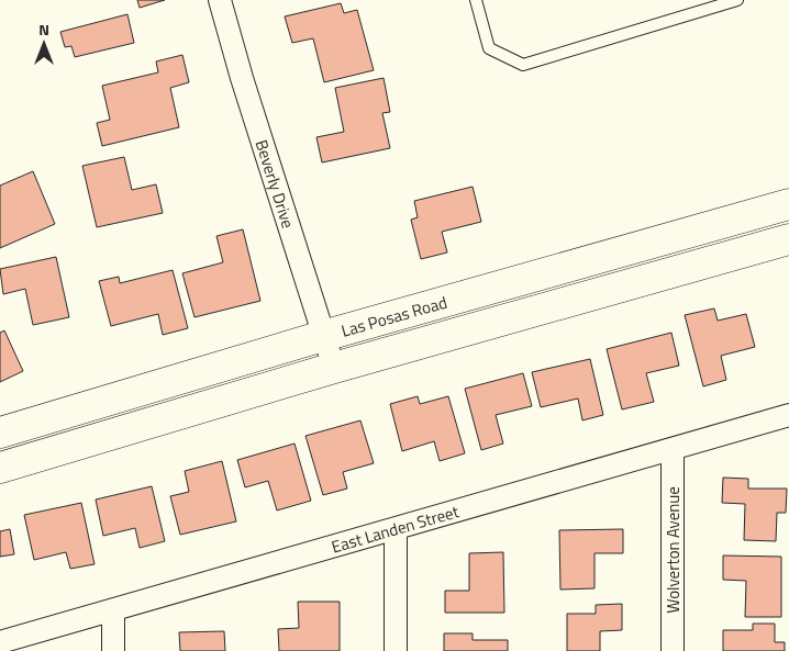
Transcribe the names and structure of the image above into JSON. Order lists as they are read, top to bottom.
{
  "streets": {
    "main road": ["Las Posas Road"],
    "street": ["Beverly Drive", "East Landen Street", "Wolverton Avenue"]
  },
  "crossings": [
    ["Beverly Drive", "Las Posas Road"],
    ["East Landen Street", "Wolverton Avenue"]
  ],
  "north": "top"
}
